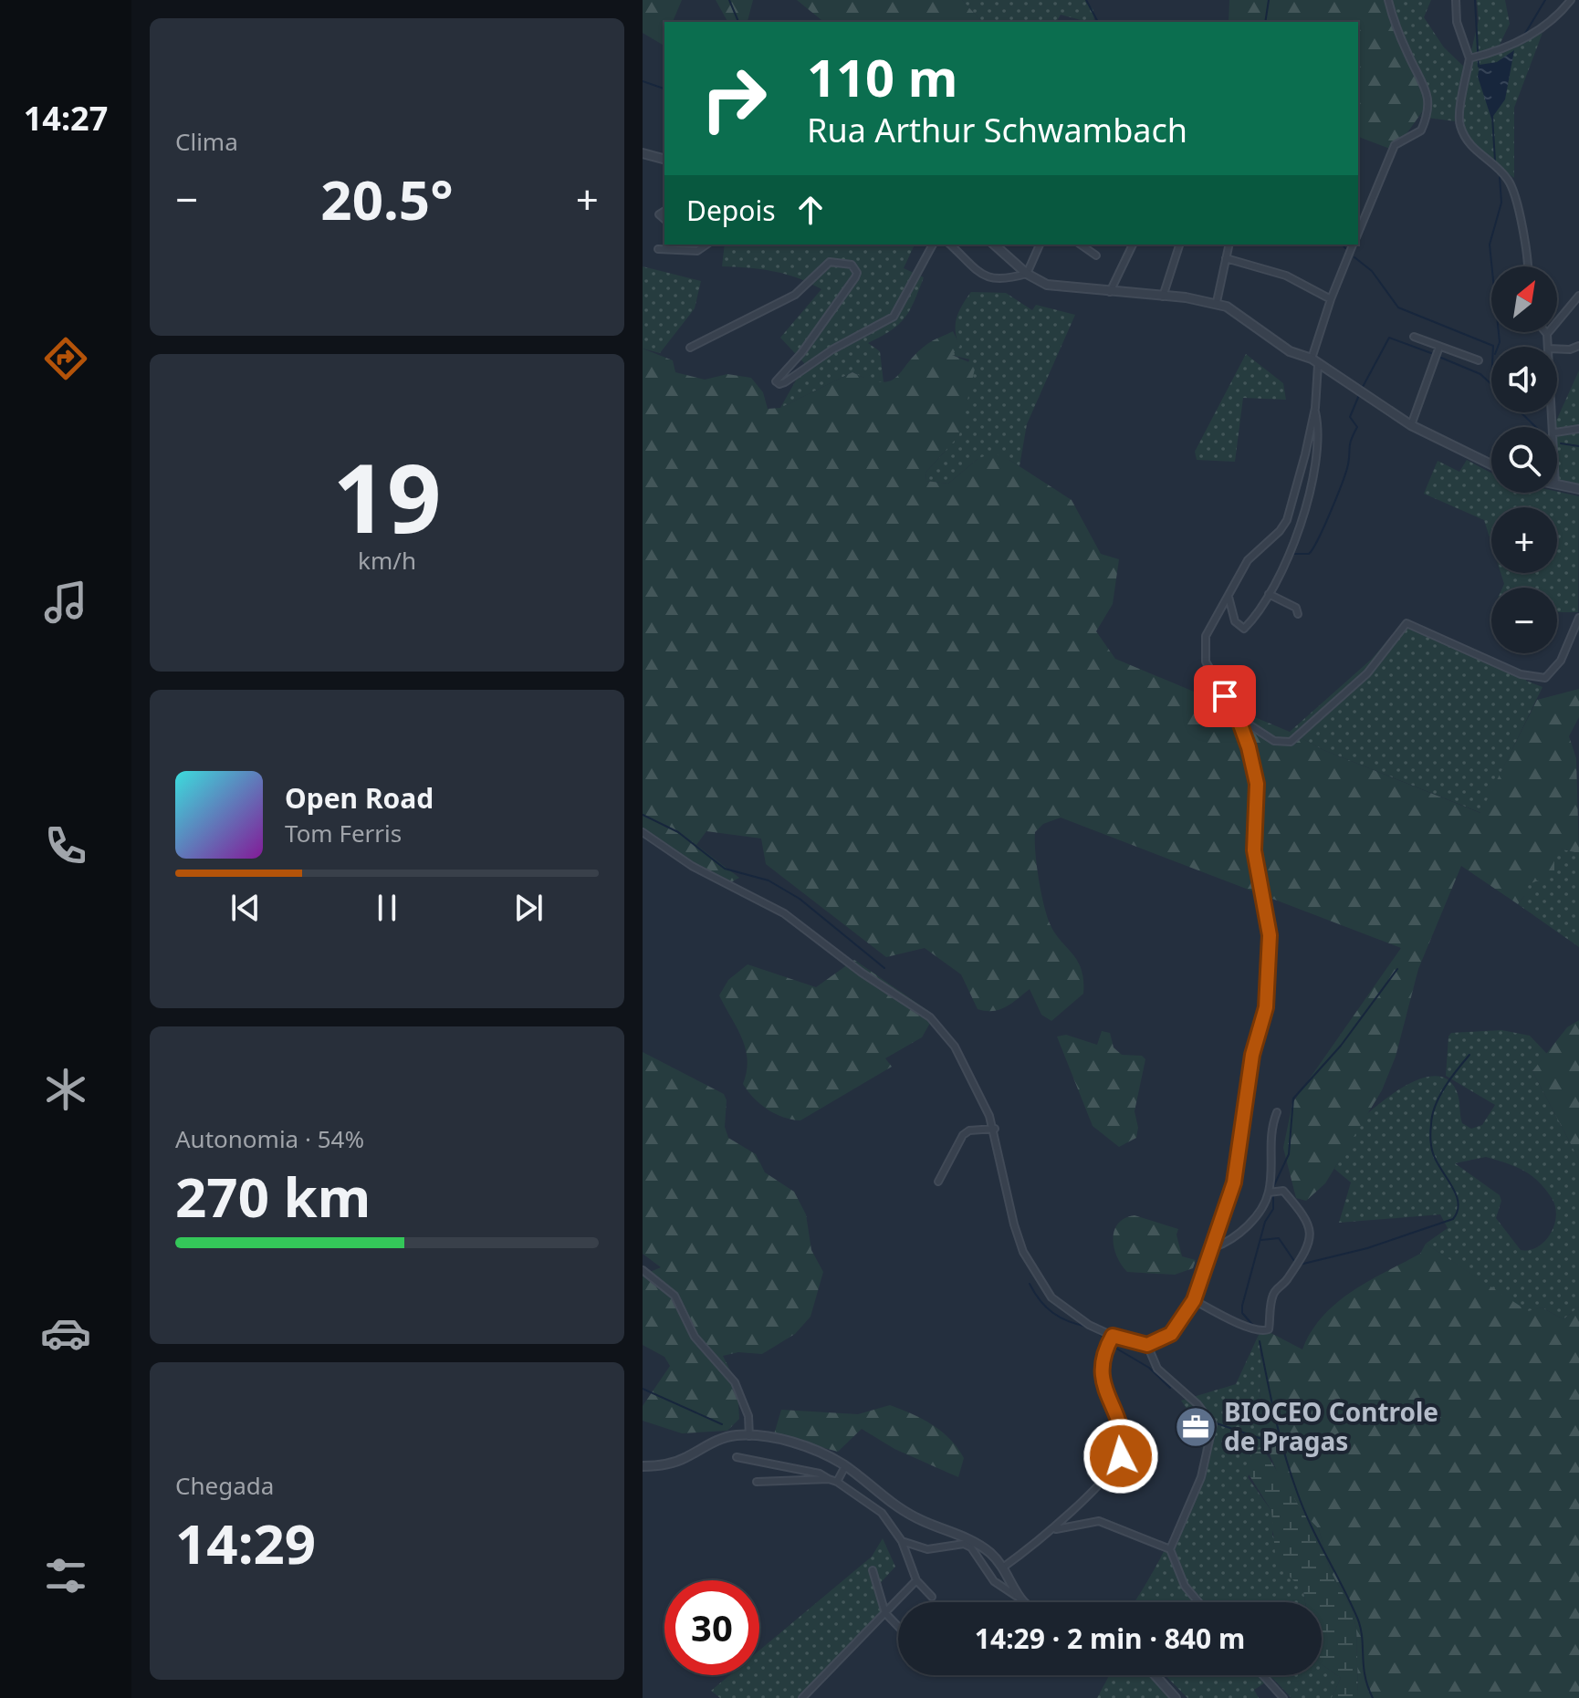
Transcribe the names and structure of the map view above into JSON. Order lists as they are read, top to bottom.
{
  "places": {
    "office": ["BIOCEO Controle de Pragas"]
  },
  "north": "top right",
  "page": {
    "tabs": "14:27",
    "tile": [
      "Clima",
      ["19", "km/h"],
      ["Autonomia · 54%", "270 km"],
      ["Chegada", "14:29"]
    ],
    "turn": ["110 m", "Rua Arthur Schwambach"],
    "heat": ["−", "20.5°", "+"],
    "then": "Depois",
    "map_buttons": ["+", "−"],
    "song": ["Open Road", "Tom Ferris"],
    "limit": "30",
    "trip": "14:29 · 2 min · 840 m"
  }
}
